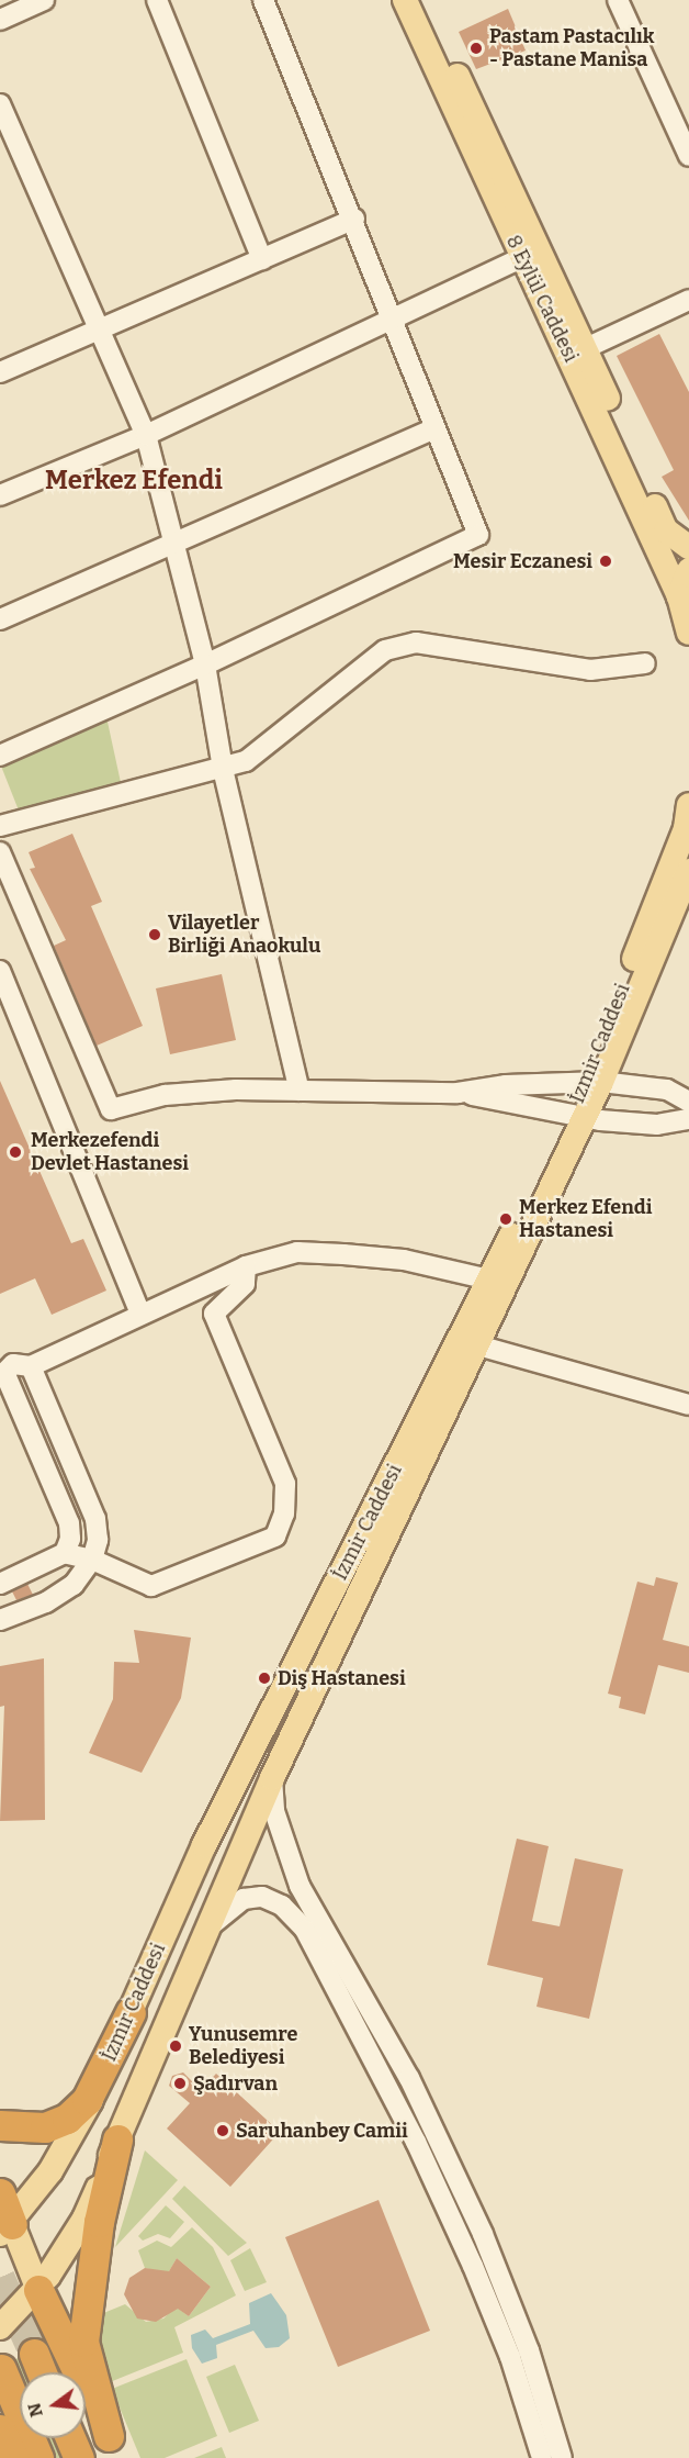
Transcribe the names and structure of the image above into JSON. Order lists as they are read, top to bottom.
{
  "streets": {
    "main road": ["8 Eylül Caddesi", "İzmir Caddesi"]
  },
  "districts": ["Merkez Efendi"],
  "places": [
    "Pastam Pastacılık - Pastane Manisa",
    "Mesir Eczanesi",
    "Vilayetler Birliği Anaokulu",
    "Merkezefendi Devlet Hastanesi",
    "Merkez Efendi Hastanesi",
    "Diş Hastanesi",
    "Yunusemre Belediyesi",
    "Şadırvan",
    "Saruhanbey Camii"
  ],
  "north": "left"
}
